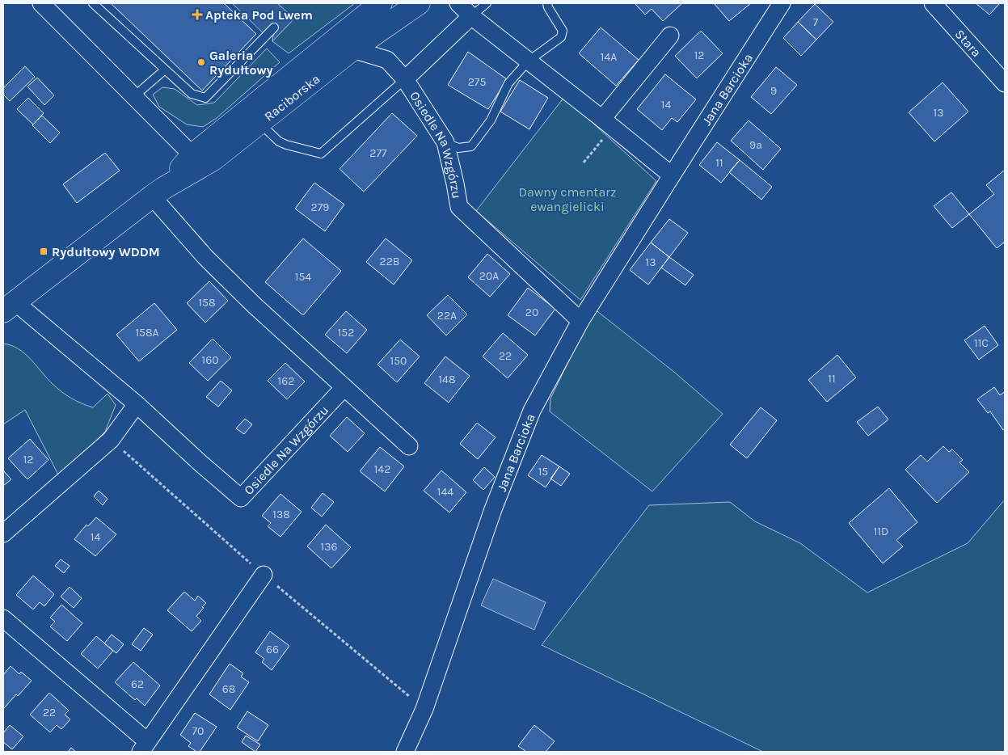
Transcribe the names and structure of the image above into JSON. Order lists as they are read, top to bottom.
{
  "streets": {
    "main road": ["Raciborska"],
    "street": ["Stara", "Jana Barcioka", "Osiedle Na Wzgórzu"]
  },
  "crossings": [
    ["Jana Barcioka", "Osiedle Na Wzgórzu"],
    ["Raciborska", "Osiedle Na Wzgórzu"]
  ],
  "parks": ["Dawny cmentarz ewangielicki"],
  "places": {
    "health": ["Apteka Pod Lwem"],
    "other": ["Galeria Rydułtowy"],
    "transit": ["Rydułtowy WDDM"]
  },
  "house_numbers": [
    "7",
    "12",
    "14A",
    "275",
    "9",
    "14",
    "13",
    "9a",
    "277",
    "11",
    "279",
    "22B",
    "13",
    "20A",
    "154",
    "158",
    "20",
    "22A",
    "158A",
    "152",
    "11C",
    "22",
    "160",
    "150",
    "11",
    "148",
    "162",
    "12",
    "142",
    "15",
    "144",
    "138",
    "11D",
    "14",
    "136",
    "66",
    "62",
    "68",
    "22",
    "70"
  ]
}
